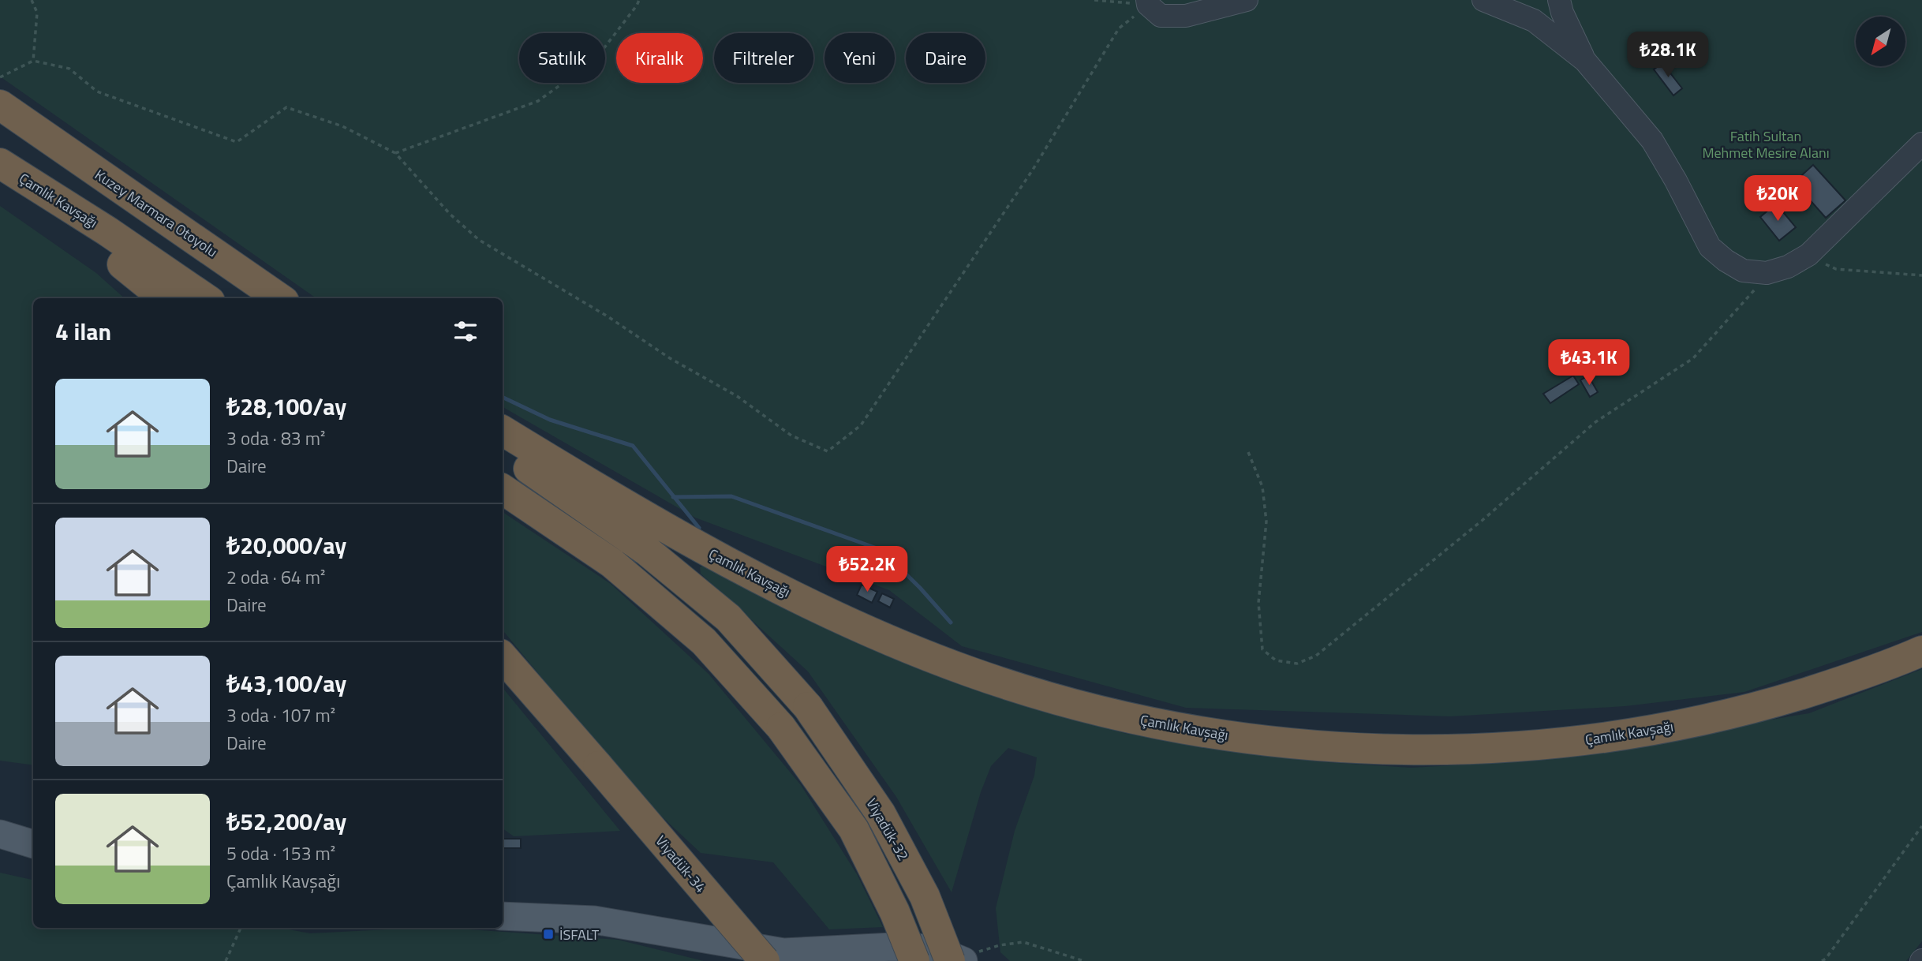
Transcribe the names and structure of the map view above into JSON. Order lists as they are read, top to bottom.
{
  "streets": {
    "highway": [
      "Çamlık Kavşağı",
      "Kuzey Marmara Otoyolu",
      "Viyadük-32",
      "Viyadük-34"
    ]
  },
  "parks": ["Fatih Sultan Mehmet Mesire Alanı"],
  "places": {
    "transit": ["İSFALT"]
  },
  "north": "bottom left",
  "page": {
    "price": [
      "₺28.1K",
      "₺20K",
      "₺43.1K",
      "₺52.2K"
    ],
    "chip": [
      "Satılık",
      "Kiralık",
      "Filtreler",
      "Yeni",
      "Daire"
    ],
    "heading": "4 ilan",
    "list": [
      {
        "name": "₺28,100/ay",
        "note": "3 oda · 83 m² · Daire"
      },
      {
        "name": "₺20,000/ay",
        "note": "2 oda · 64 m² · Daire"
      },
      {
        "name": "₺43,100/ay",
        "note": "3 oda · 107 m² · Daire"
      },
      {
        "name": "₺52,200/ay",
        "note": "5 oda · 153 m² · Çamlık Kavşağı"
      }
    ]
  }
}
